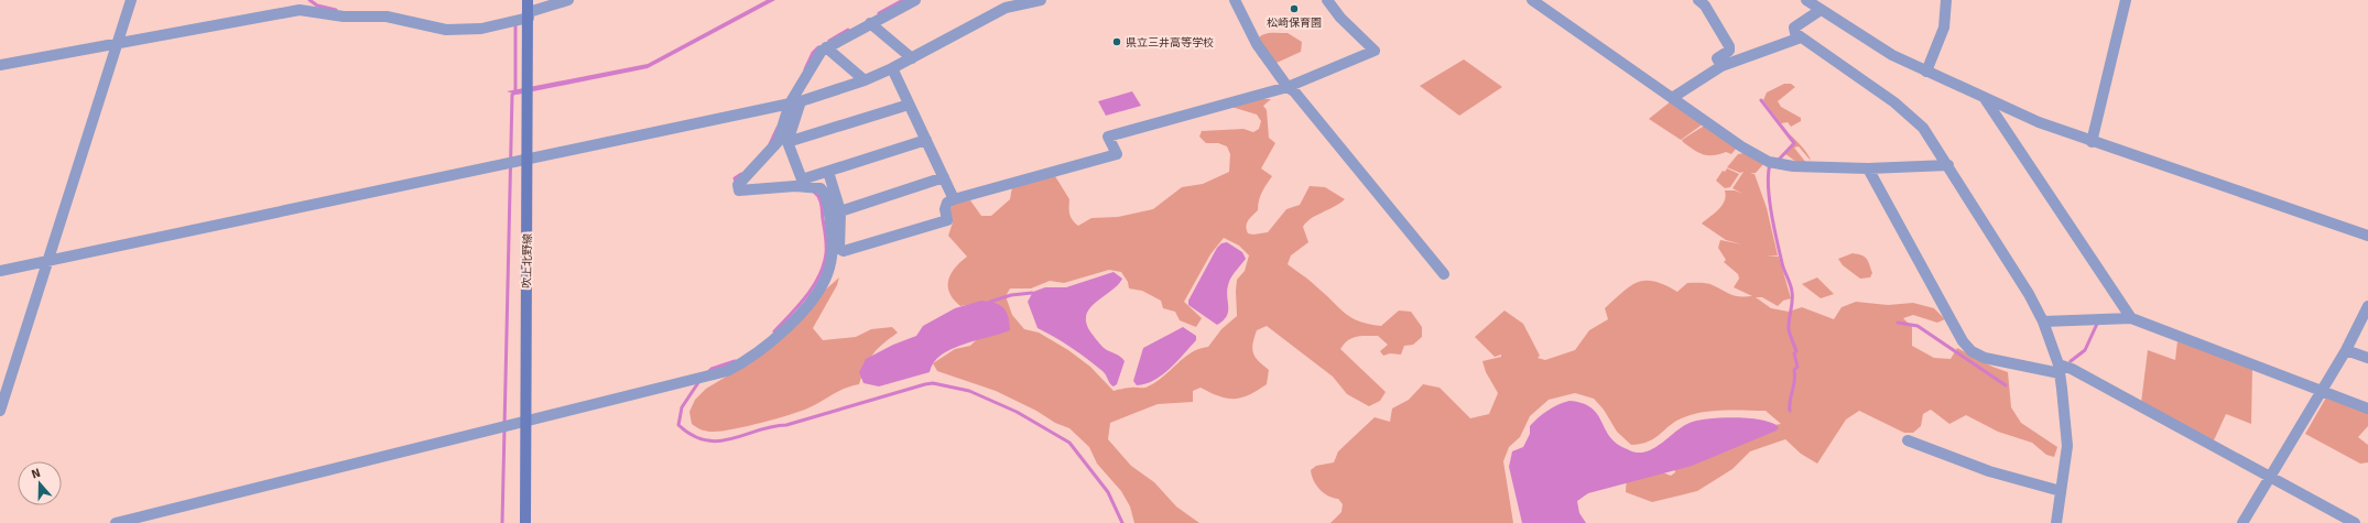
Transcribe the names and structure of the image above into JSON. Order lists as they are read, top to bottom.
{
  "streets": {
    "main road": ["吹上北野線"]
  },
  "places": ["松崎保育園", "県立三井高等学校"],
  "north": "top"
}
